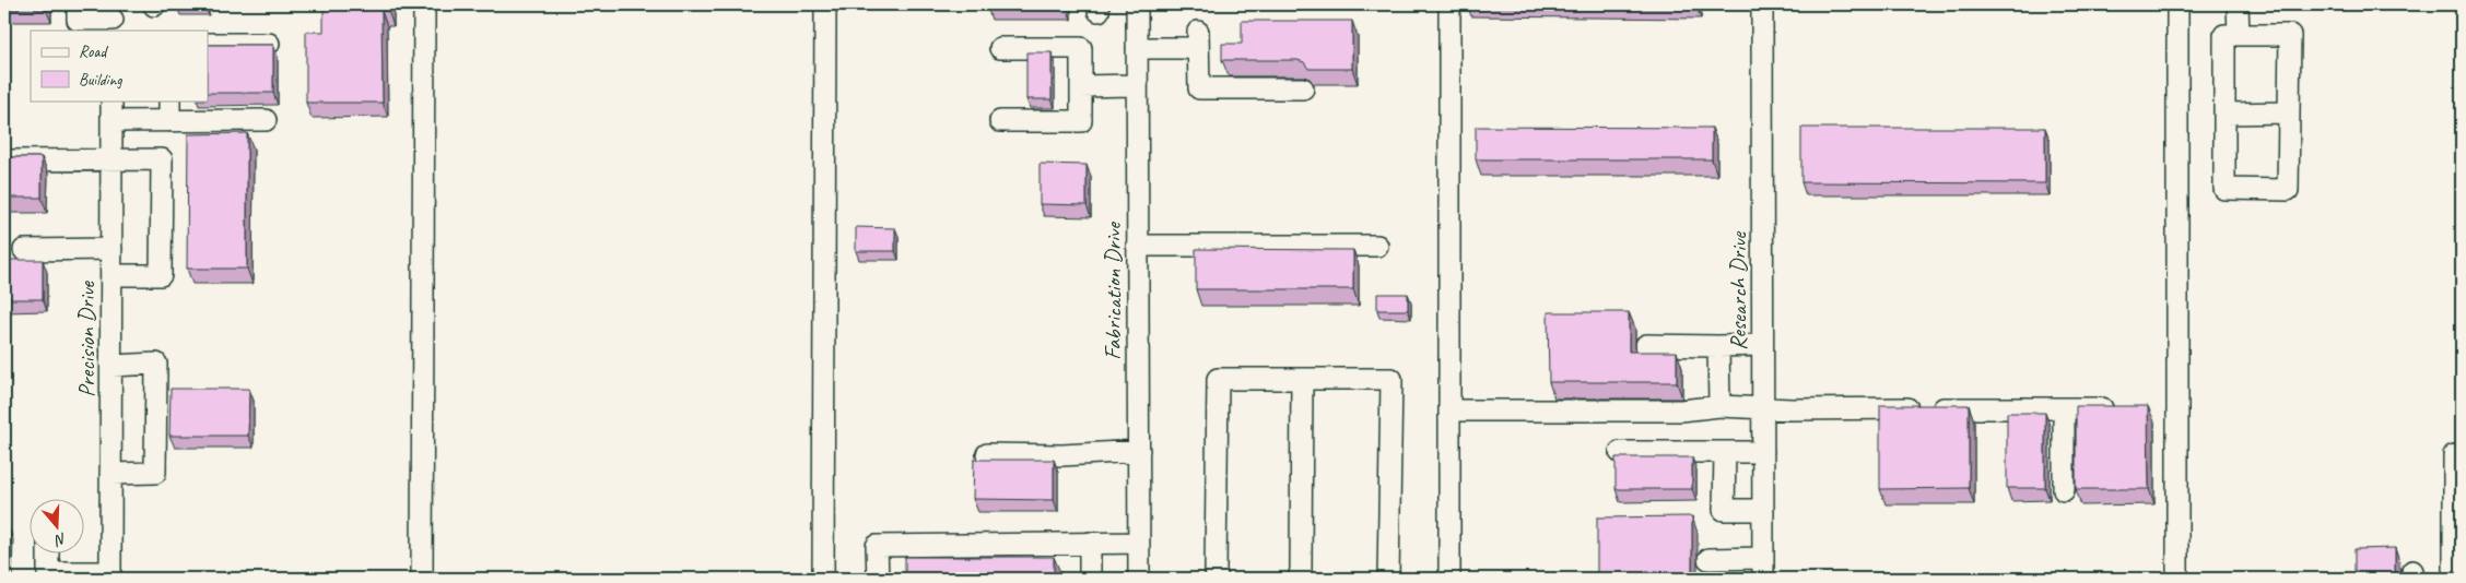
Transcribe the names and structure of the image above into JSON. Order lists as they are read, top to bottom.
{
  "streets": {
    "street": ["Fabrication Drive", "Research Drive", "Precision Drive"]
  },
  "legend": ["Road", "Building"],
  "north": "bottom"
}
